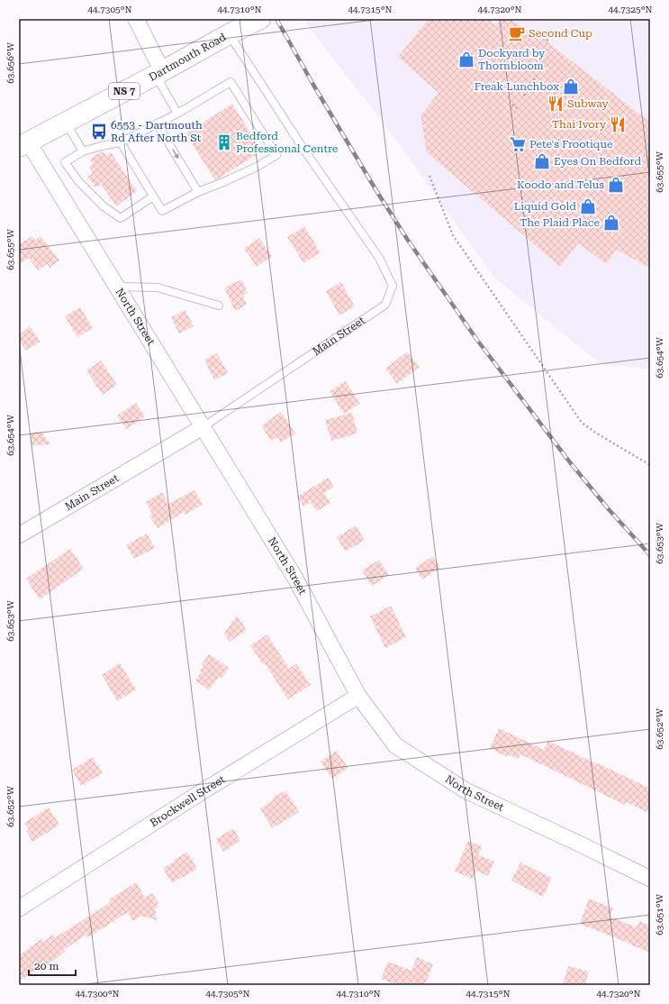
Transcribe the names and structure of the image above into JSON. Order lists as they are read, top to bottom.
{
  "streets": {
    "main road": ["Dartmouth Road", "NS 7"],
    "street": ["North Street", "Main Street", "Brockwell Street"]
  },
  "crossings": [
    ["Dartmouth Road", "North Street"],
    ["Dartmouth Road", "Main Street"],
    ["North Street", "Main Street"],
    ["North Street", "Brockwell Street"]
  ],
  "places": {
    "cafe": ["Second Cup"],
    "shop": [
      "Dockyard by Thornbloom",
      "Freak Lunchbox",
      "Eyes On Bedford",
      "Koodo and Telus",
      "Liquid Gold",
      "The Plaid Place"
    ],
    "restaurant": ["Subway", "Thai Ivory"],
    "bus stop": ["6553 - Dartmouth Rd After North St"],
    "building": ["Bedford Professional Centre"],
    "supermarket": ["Pete's Frootique"]
  },
  "scale_bar": "20 m",
  "coordinates": [
    "44.7305°N",
    "44.7310°N",
    "44.7315°N",
    "44.7320°N",
    "44.7325°N",
    "63.656°W",
    "63.655°W",
    "63.654°W",
    "63.653°W",
    "63.652°W",
    "63.651°W",
    "44.7300°N"
  ]
}
